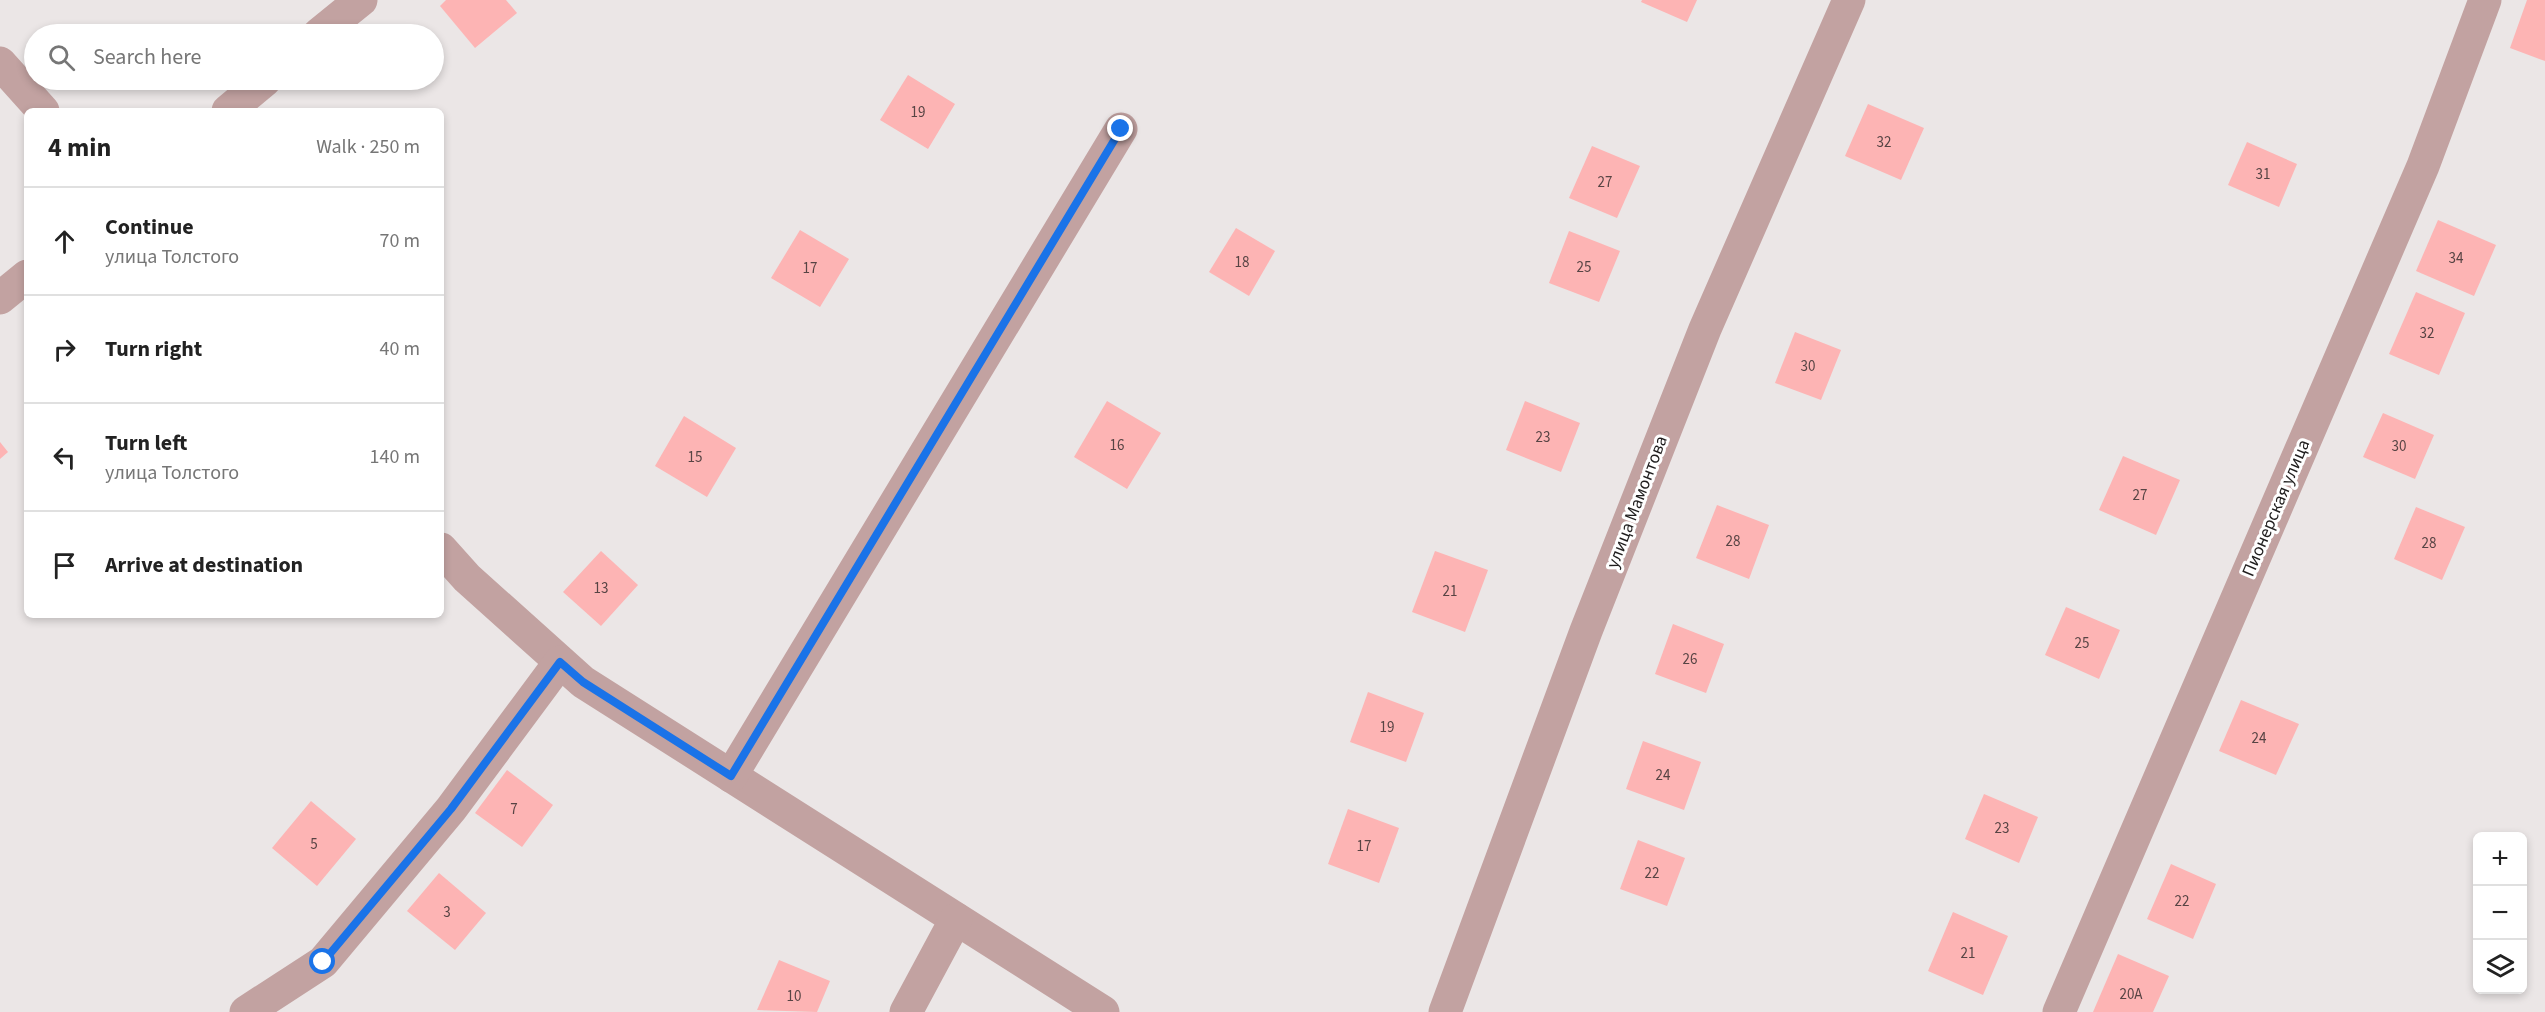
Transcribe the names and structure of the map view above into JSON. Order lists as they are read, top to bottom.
{
  "streets": {
    "street": ["улица Мамонтова", "Пионерская улица"]
  },
  "house_numbers": [
    "19",
    "32",
    "31",
    "27",
    "34",
    "18",
    "25",
    "17",
    "32",
    "30",
    "23",
    "16",
    "30",
    "15",
    "27",
    "28",
    "28",
    "13",
    "21",
    "25",
    "26",
    "19",
    "24",
    "24",
    "7",
    "23",
    "5",
    "17",
    "22",
    "22",
    "3",
    "21",
    "20А",
    "10"
  ],
  "page": {
    "search": "Search here",
    "heading": ["4 min", "Walk · 250 m"],
    "list": [
      ["Continue", "улица Толстого", "70 m"],
      ["Turn right", "40 m"],
      ["Turn left", "улица Толстого", "140 m"],
      "Arrive at destination"
    ],
    "map_buttons": ["+", "−"]
  }
}
